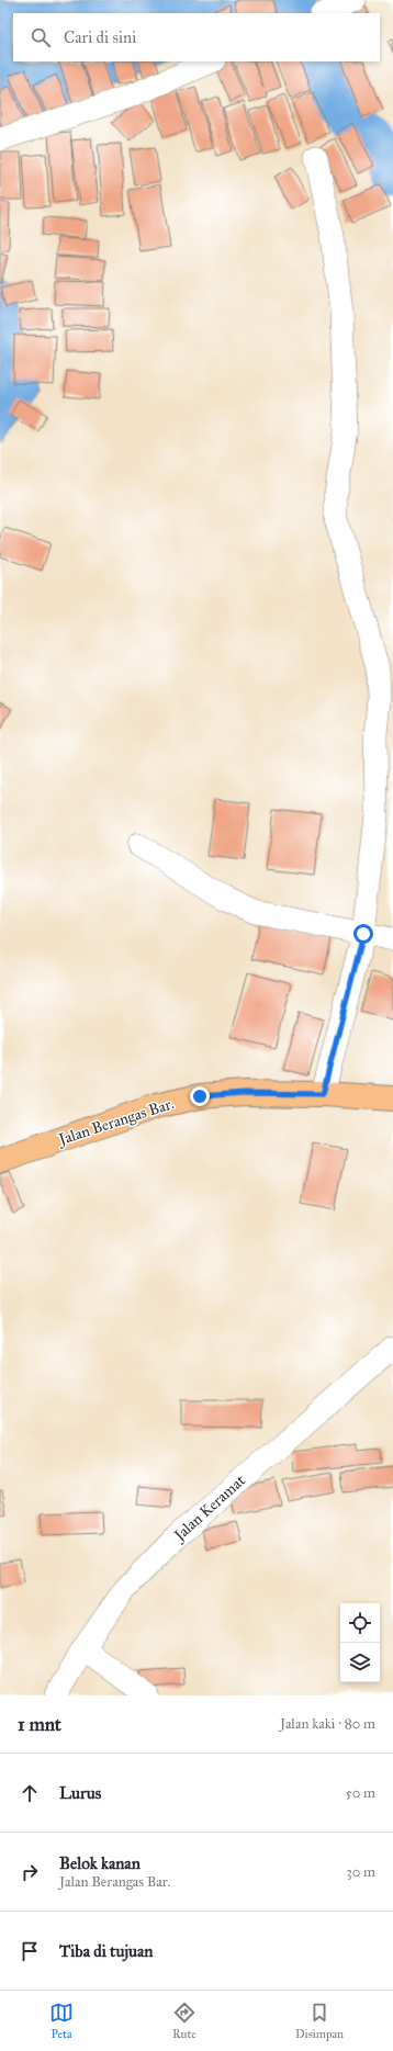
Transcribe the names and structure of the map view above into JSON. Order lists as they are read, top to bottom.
{
  "streets": {
    "main road": ["Jalan Berangas Bar."],
    "street": ["Jalan Keramat"]
  },
  "page": {
    "search": "Cari di sini",
    "heading": ["1 mnt", "Jalan kaki · 80 m"],
    "list": [
      ["Lurus", "50 m"],
      ["Belok kanan", "Jalan Berangas Bar.", "30 m"],
      "Tiba di tujuan"
    ],
    "nav": ["Peta", "Rute", "Disimpan"]
  }
}
